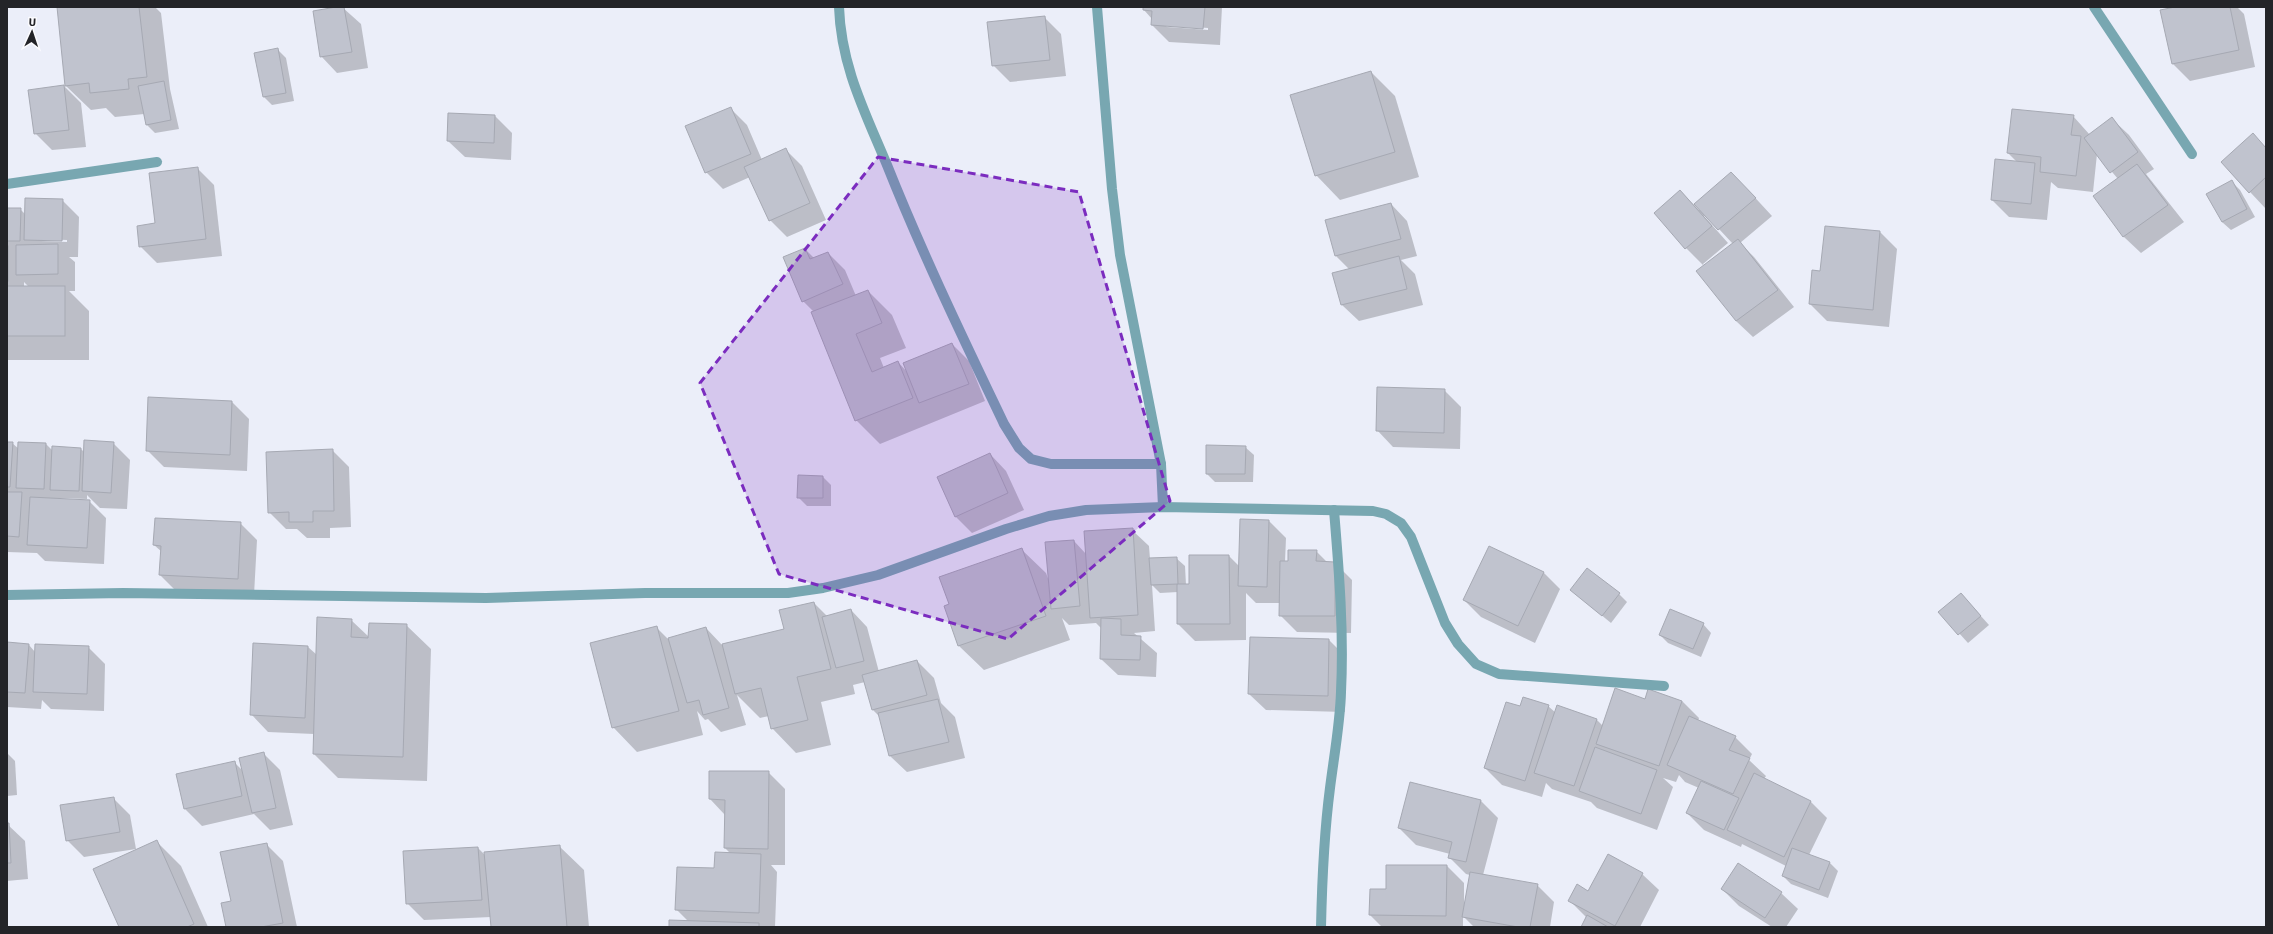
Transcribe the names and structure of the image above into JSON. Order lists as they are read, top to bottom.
{
  "north": "top"
}
